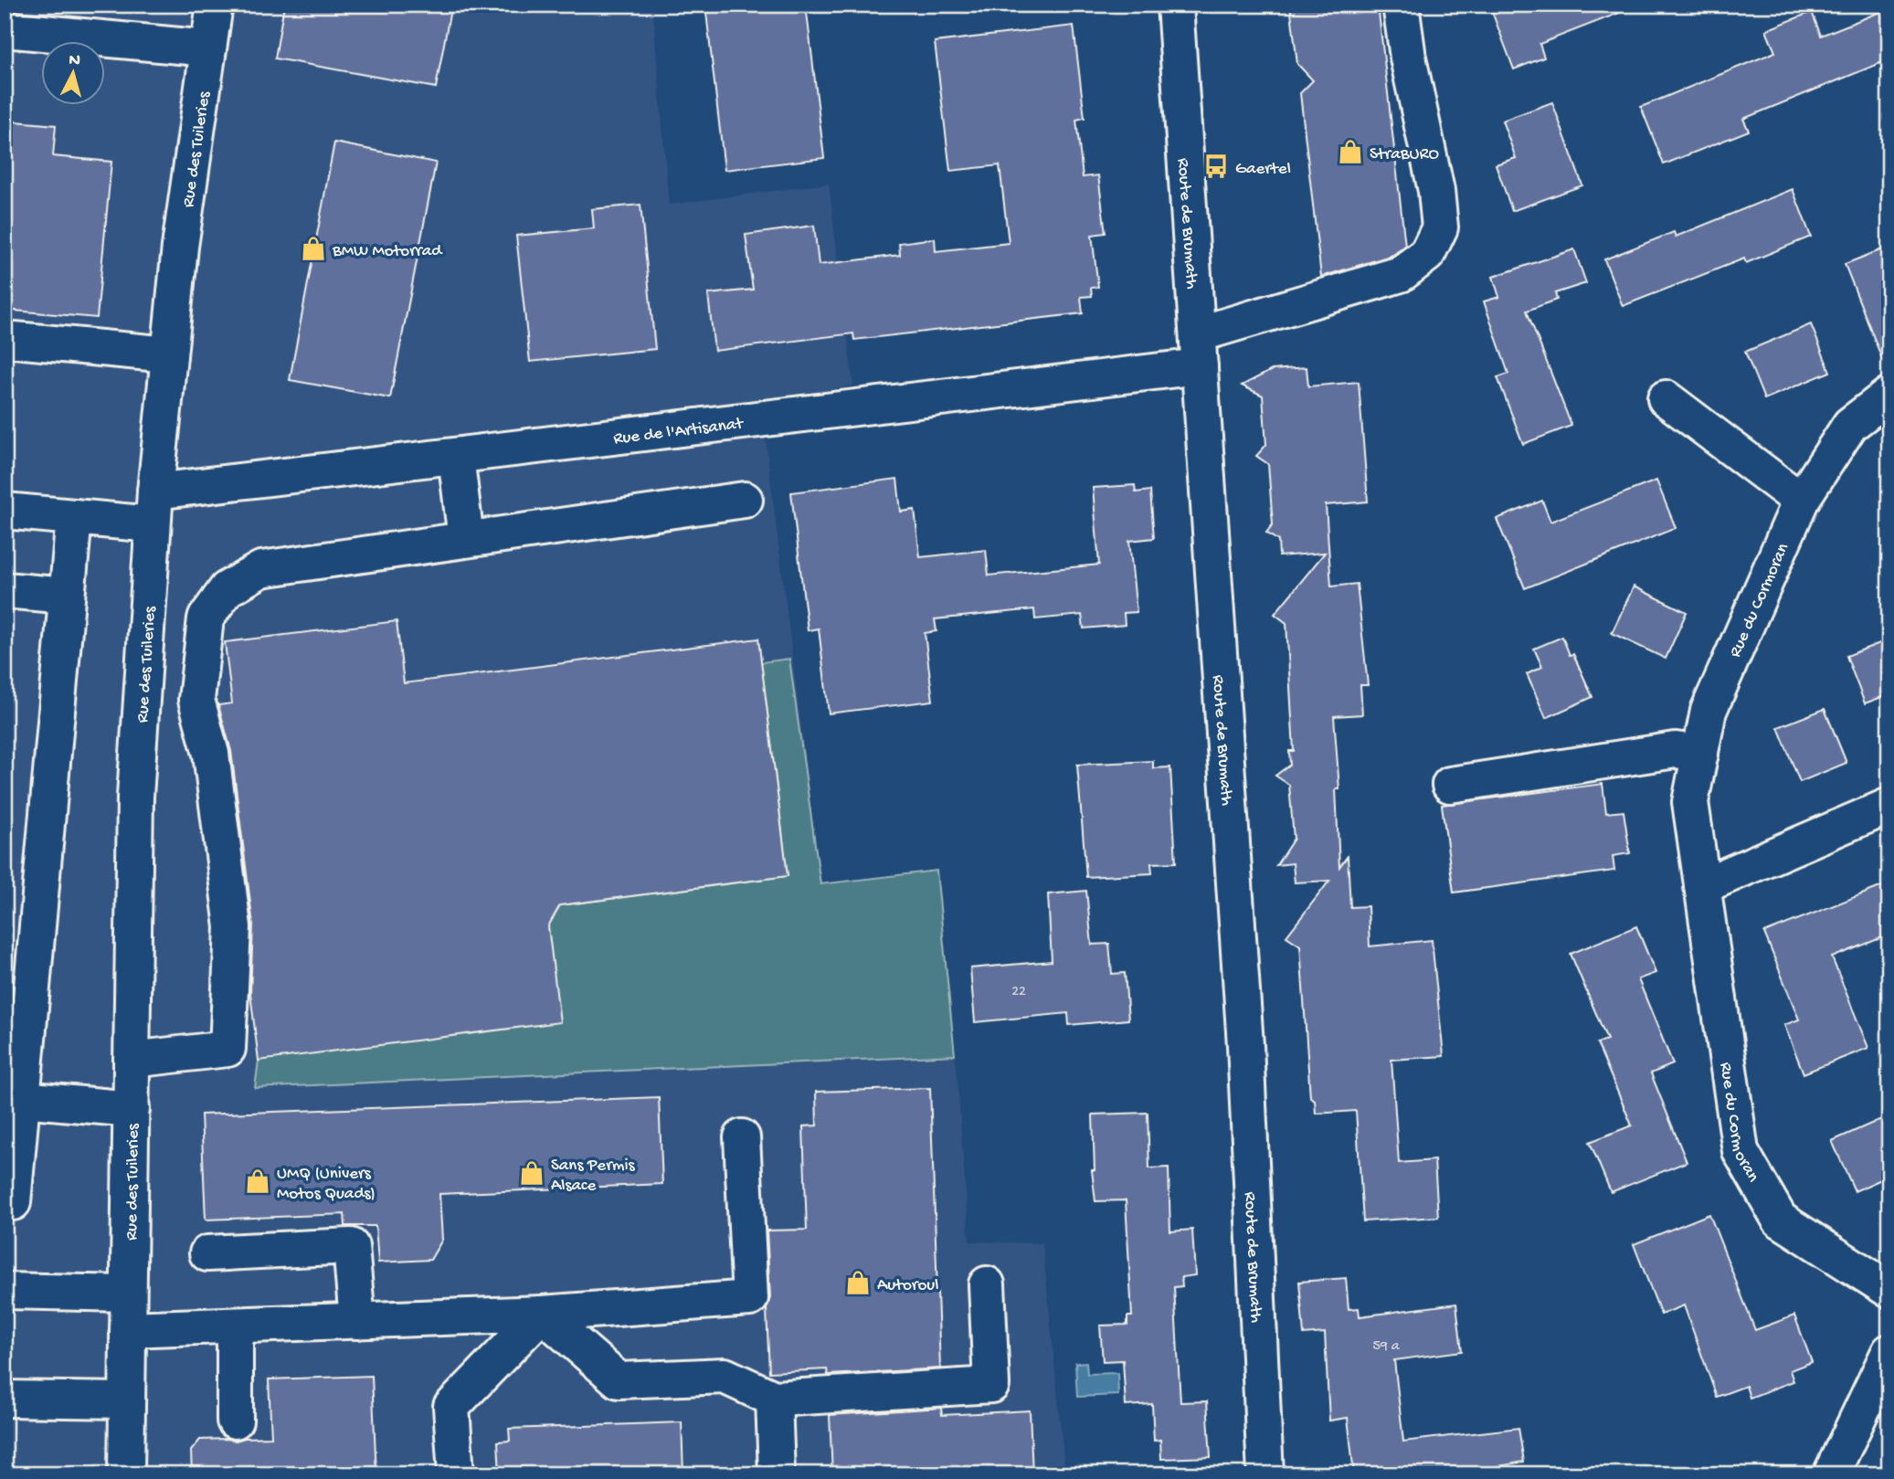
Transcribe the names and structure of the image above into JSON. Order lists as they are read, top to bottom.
{
  "streets": {
    "street": [
      "Rue des Tuileries",
      "Route de Brumath",
      "Rue de l'Artisanat",
      "Rue du Cormoran"
    ]
  },
  "crossings": [
    ["Rue des Tuileries", "Rue de l'Artisanat"],
    ["Route de Brumath", "Rue de l'Artisanat"]
  ],
  "places": {
    "shop": [
      "StraBURO",
      "BMW Motorrad",
      "Sans Permis Alsace",
      "UMQ (Univers Motos Quads)",
      "Autoroul"
    ],
    "bus stop": ["Gaertel"]
  },
  "house_numbers": ["22", "59 a"],
  "north": "top"
}
